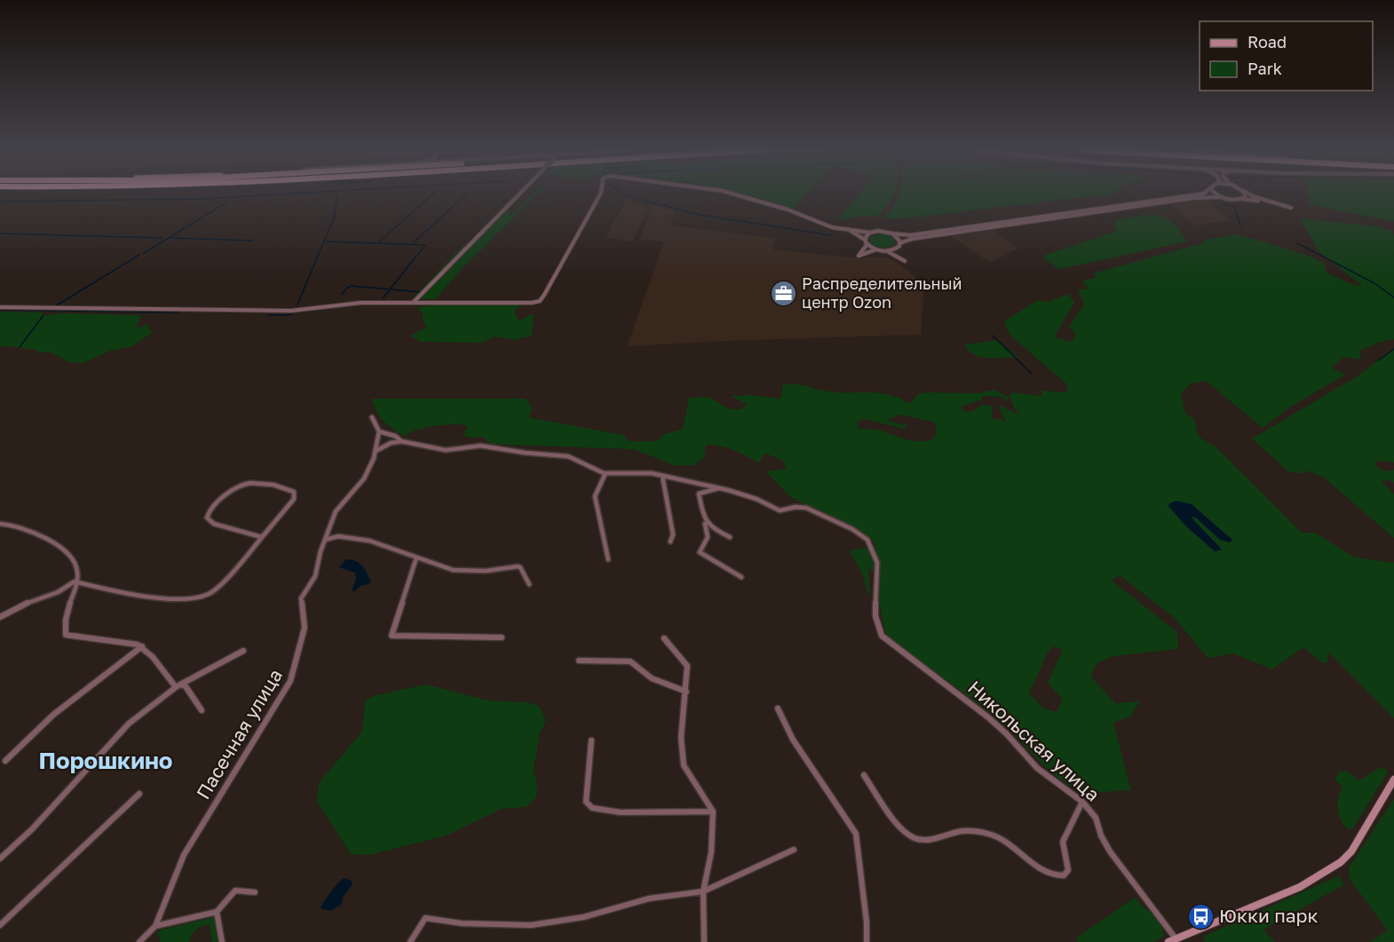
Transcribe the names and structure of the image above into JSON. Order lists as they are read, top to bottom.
{
  "streets": {
    "street": ["Пасечная улица", "Никольская улица"]
  },
  "districts": ["Порошкино"],
  "places": {
    "office": ["Распределительный центр Ozon"],
    "bus stop": ["Юкки парк"]
  },
  "legend": ["Road", "Park"]
}
